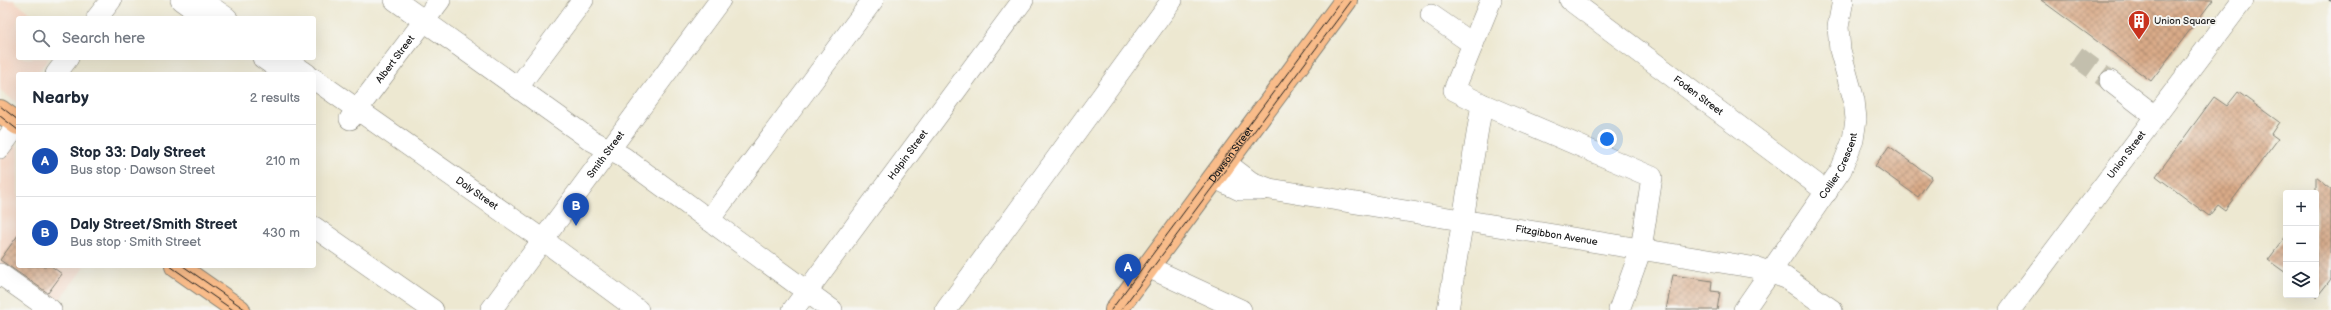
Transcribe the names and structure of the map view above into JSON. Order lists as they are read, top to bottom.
{
  "streets": {
    "main road": ["Dawson Street"],
    "street": [
      "Albert Street",
      "Foden Street",
      "Smith Street",
      "Halpin Street",
      "Union Street",
      "Collier Crescent",
      "Daly Street",
      "Fitzgibbon Avenue"
    ]
  },
  "crossings": [
    ["Albert Street", "Daly Street"],
    ["Foden Street", "Collier Crescent"],
    ["Smith Street", "Daly Street"],
    ["Dawson Street", "Fitzgibbon Avenue"],
    ["Collier Crescent", "Fitzgibbon Avenue"]
  ],
  "places": {
    "building": ["Union Square"]
  },
  "page": {
    "search": "Search here",
    "heading": ["Nearby", "2 results"],
    "list": [
      {
        "mark": "A",
        "name": "Stop 33: Daly Street",
        "note": "Bus stop · Dawson Street",
        "value": "210 m"
      },
      {
        "mark": "B",
        "name": "Daly Street/Smith Street",
        "note": "Bus stop · Smith Street",
        "value": "430 m"
      }
    ],
    "map_buttons": ["+", "−"],
    "pins": ["B", "A"]
  }
}
